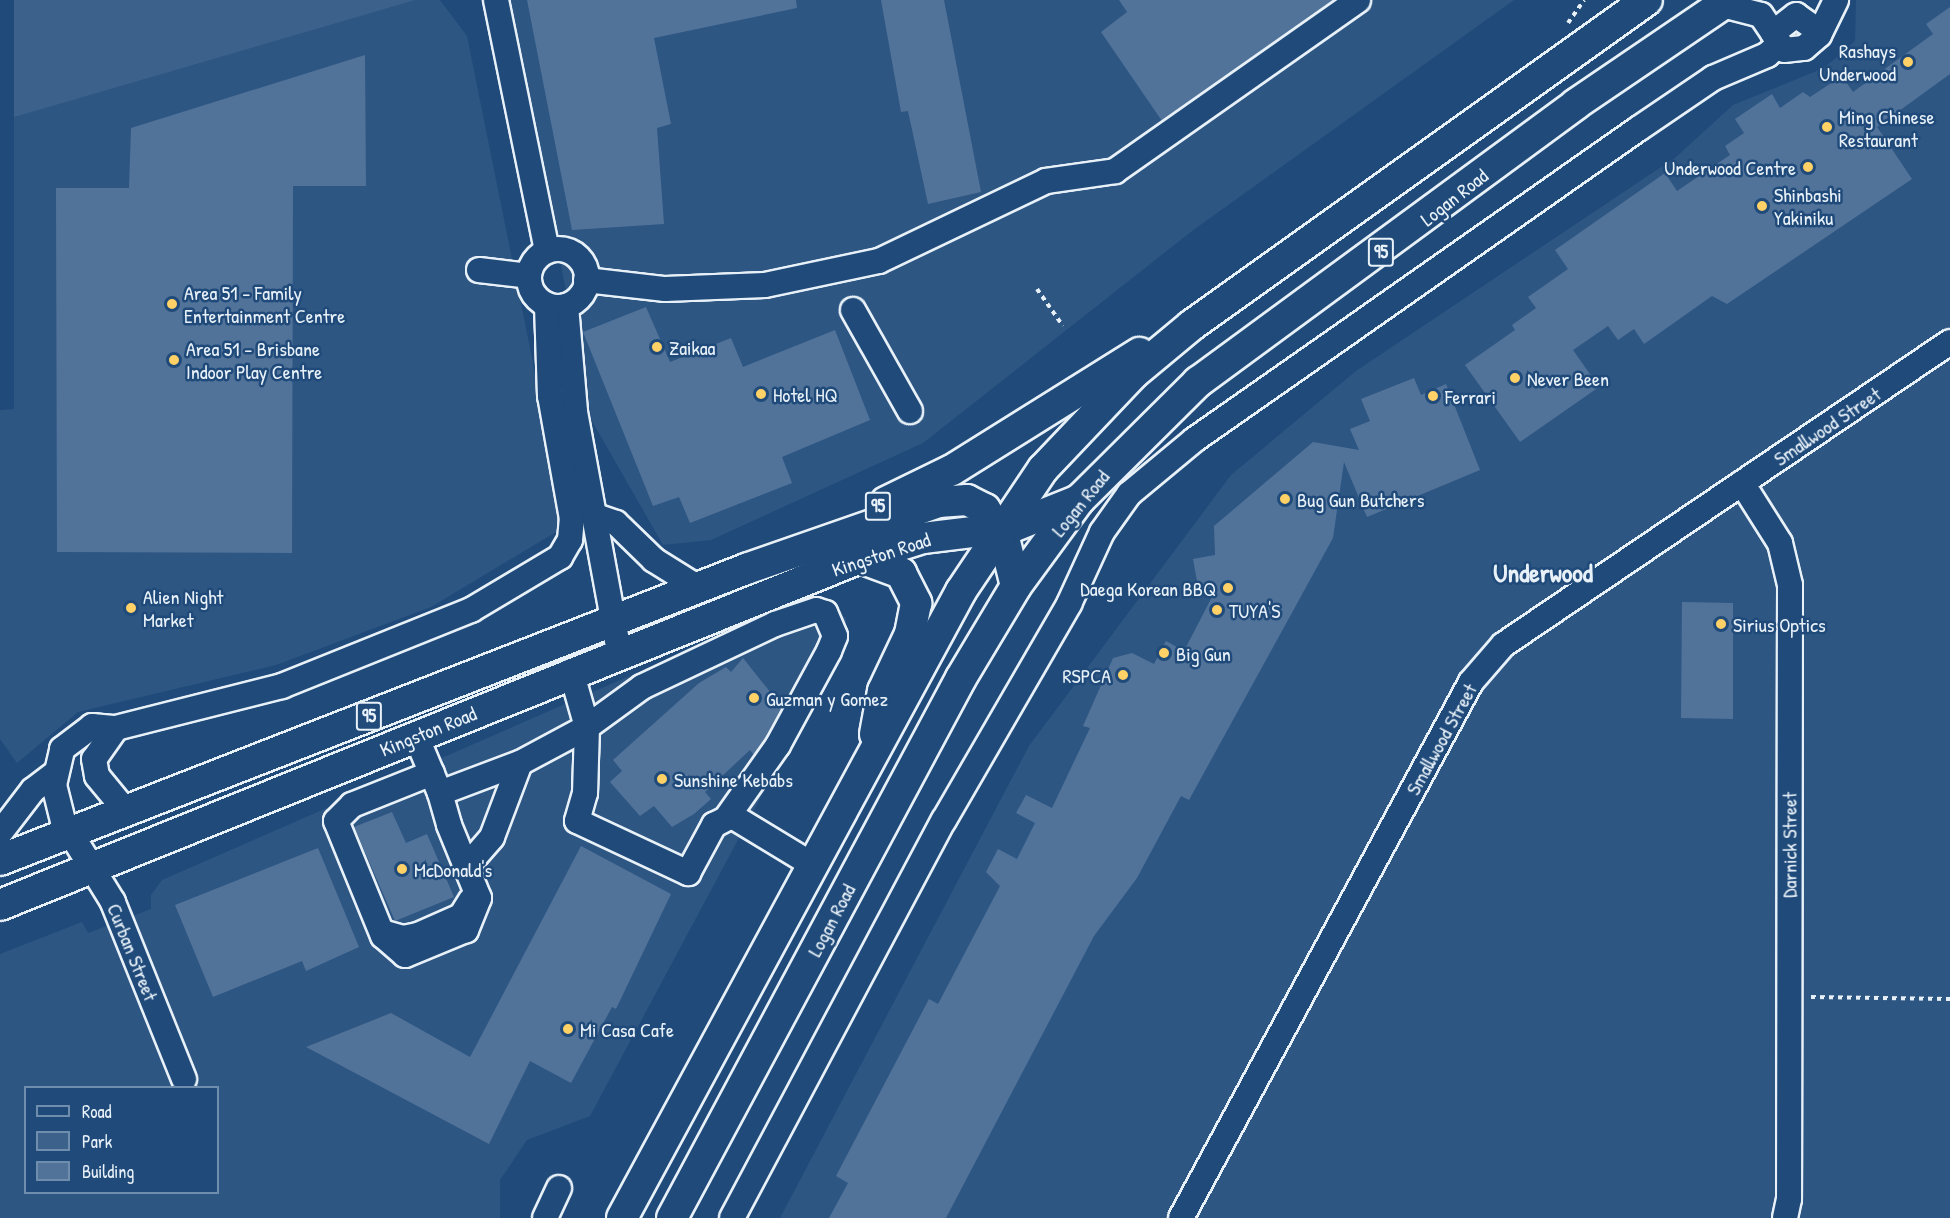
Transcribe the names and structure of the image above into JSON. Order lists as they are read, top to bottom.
{
  "streets": {
    "main road": ["Logan Road", "95", "Kingston Road"],
    "street": ["Smallwood Street", "Darnick Street", "Curban Street"]
  },
  "crossings": [
    ["Logan Road", "95"],
    ["95", "Kingston Road"],
    ["Smallwood Street", "Darnick Street"],
    ["Kingston Road", "Curban Street"]
  ],
  "districts": ["Underwood"],
  "places": [
    "Rashays Underwood",
    "Ming Chinese Restaurant",
    "Underwood Centre",
    "Shinbashi Yakiniku",
    "Area 51 - Family Entertainment Centre",
    "Zaikaa",
    "Area 51 - Brisbane Indoor Play Centre",
    "Never Been",
    "Hotel HQ",
    "Ferrari",
    "Bug Gun Butchers",
    "Daega Korean BBQ",
    "Alien Night Market",
    "TUYA'S",
    "Sirius Optics",
    "Big Gun",
    "RSPCA",
    "Guzman y Gomez",
    "Sunshine Kebabs",
    "McDonald's",
    "Mi Casa Cafe"
  ],
  "legend": ["Road", "Park", "Building"]
}
